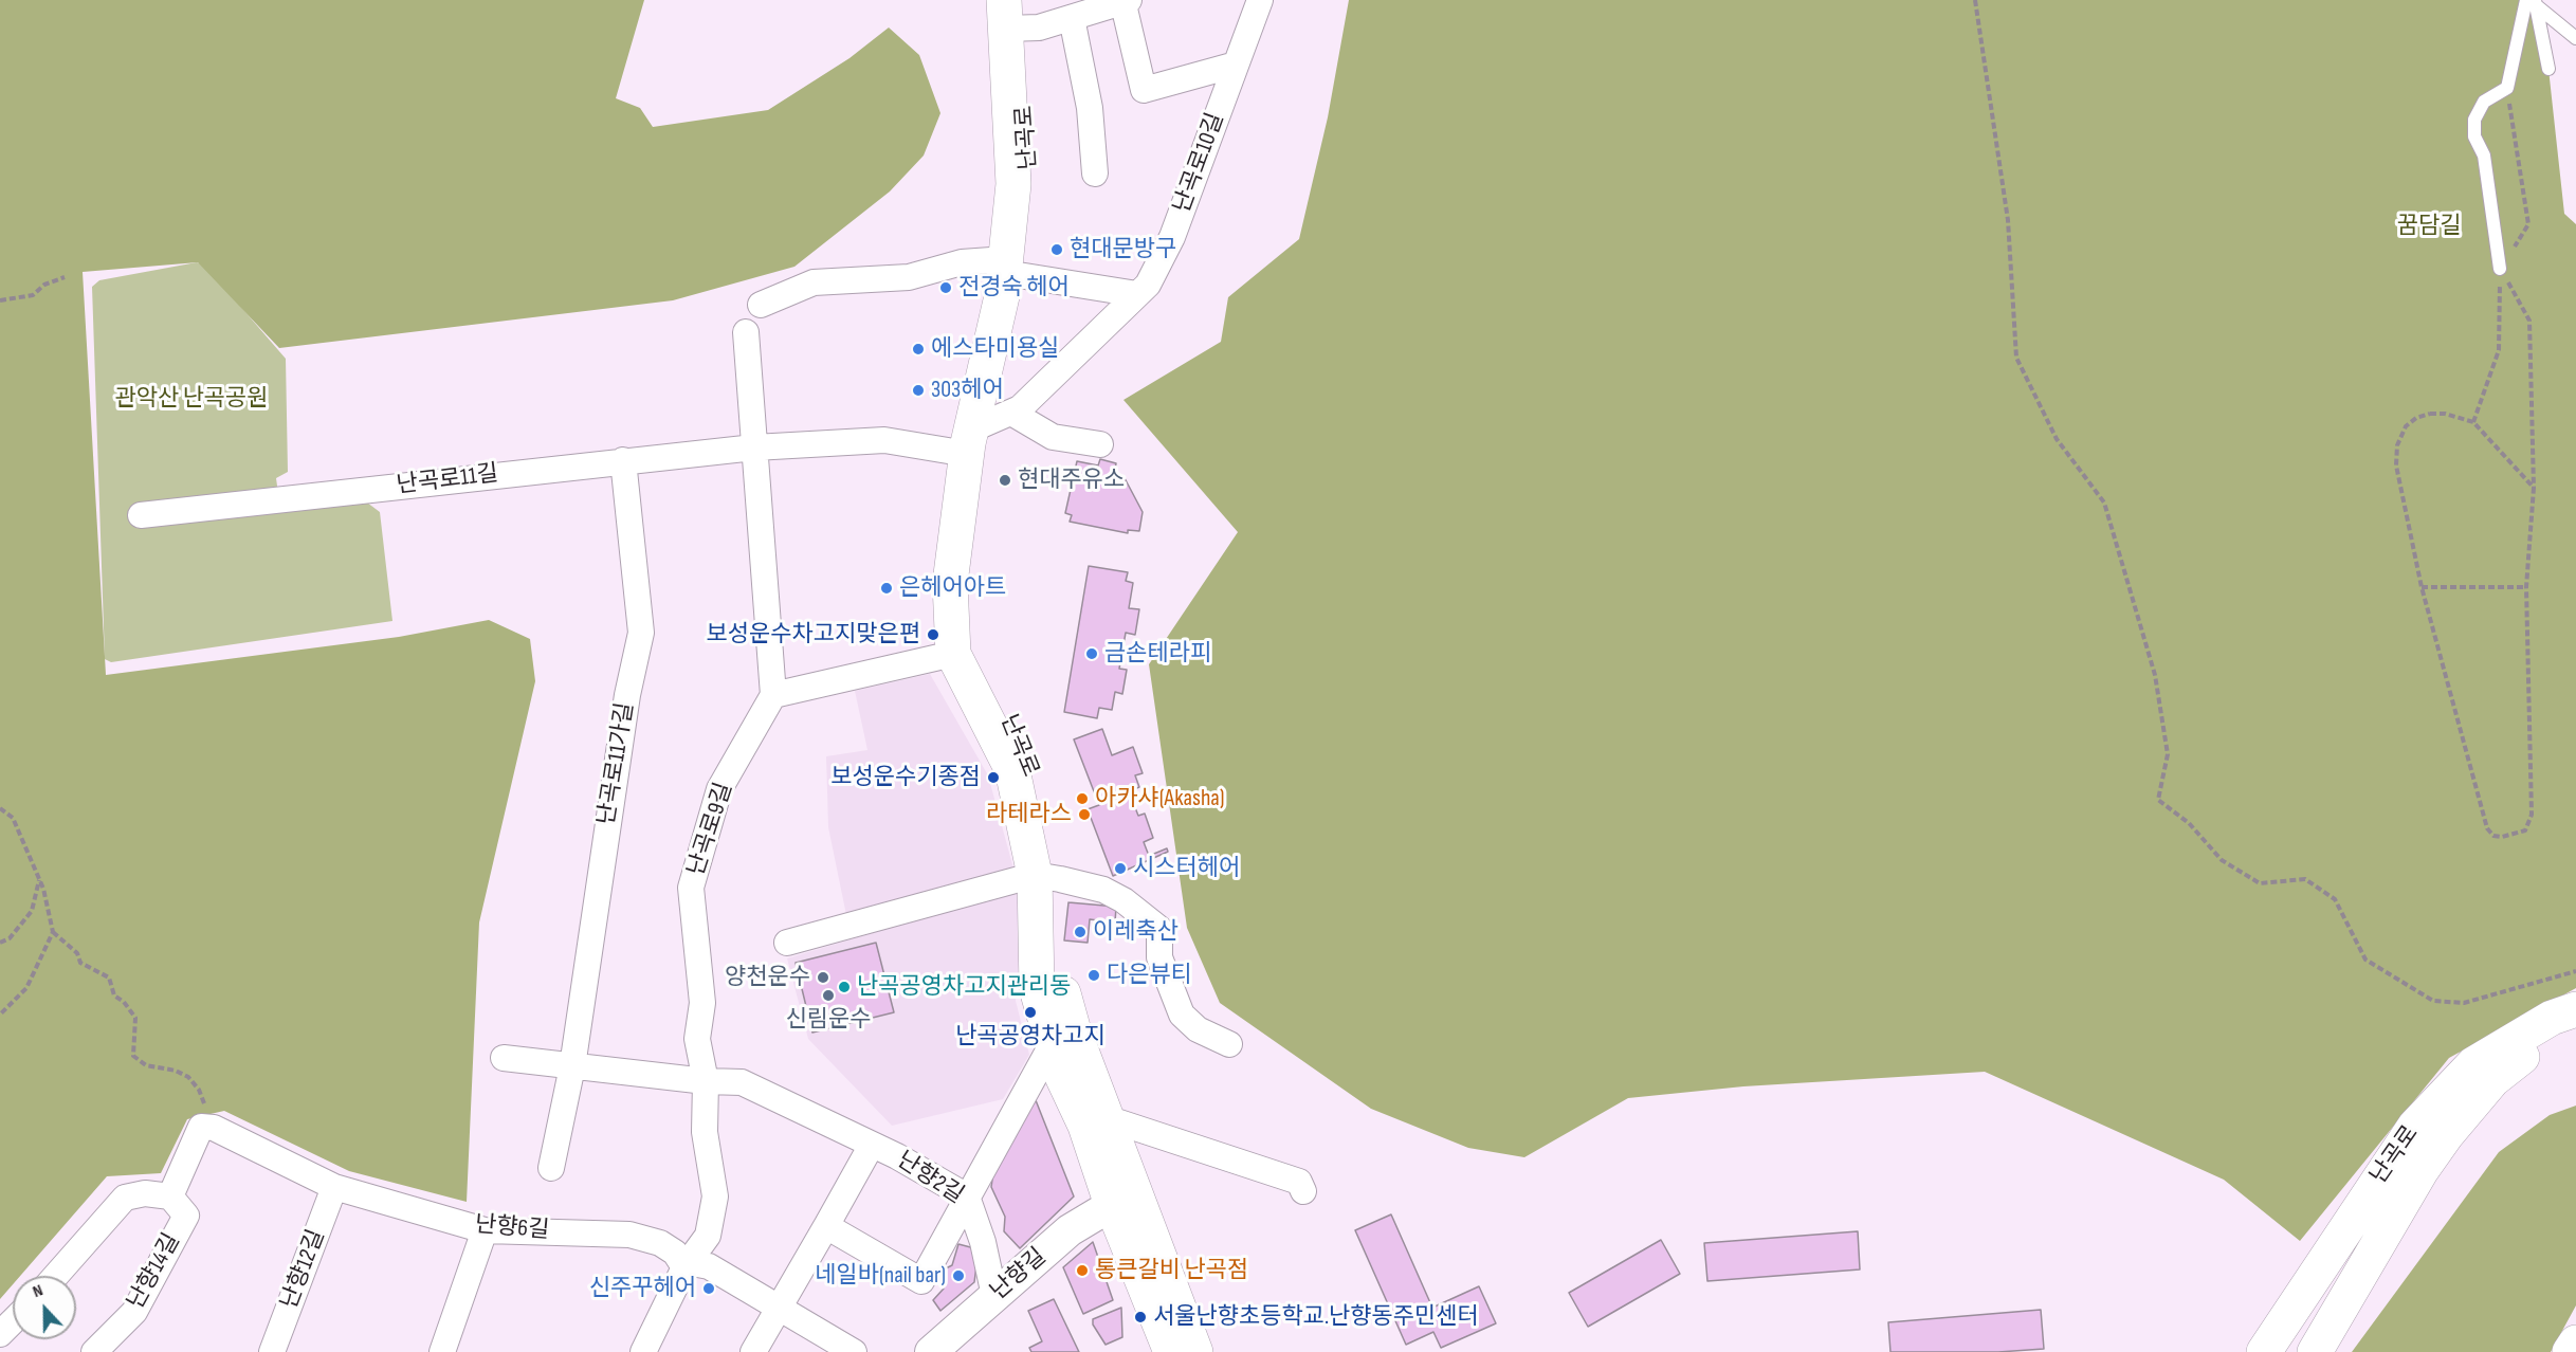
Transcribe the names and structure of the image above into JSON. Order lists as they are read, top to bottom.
{
  "streets": {
    "main road": ["난곡로"],
    "street": [
      "난곡로10길",
      "난곡로11길",
      "난곡로11가길",
      "난곡로9길",
      "난향2길",
      "난향6길",
      "난향12길",
      "난향14길",
      "난향길"
    ]
  },
  "crossings": [
    ["난곡로", "난곡로10길"],
    ["난곡로", "난곡로11길"],
    ["난곡로", "난향길"],
    ["난곡로10길", "난곡로11길"],
    ["난곡로11길", "난곡로11가길"],
    ["난곡로9길", "난향2길"],
    ["난곡로9길", "난향6길"],
    ["난향2길", "난향길"],
    ["난향6길", "난향12길"],
    ["난향6길", "난향14길"]
  ],
  "parks": ["꿈담길", "관악산 난곡공원"],
  "places": [
    "현대문방구",
    "전경숙 헤어",
    "에스타미용실",
    "303헤어",
    "현대주유소",
    "은헤어아트",
    "보성운수차고지맞은편",
    "금손테라피",
    "보성운수기종점",
    "아카샤(Akasha)",
    "라테라스",
    "시스터헤어",
    "이레축산",
    "다은뷰티",
    "양천운수",
    "난곡공영차고지관리동",
    "신림운수",
    "난곡공영차고지",
    "통큰갈비 난곡점",
    "네일바(nail bar)",
    "신주꾸헤어",
    "서울난향초등학교.난향동주민센터"
  ],
  "north": "top"
}
